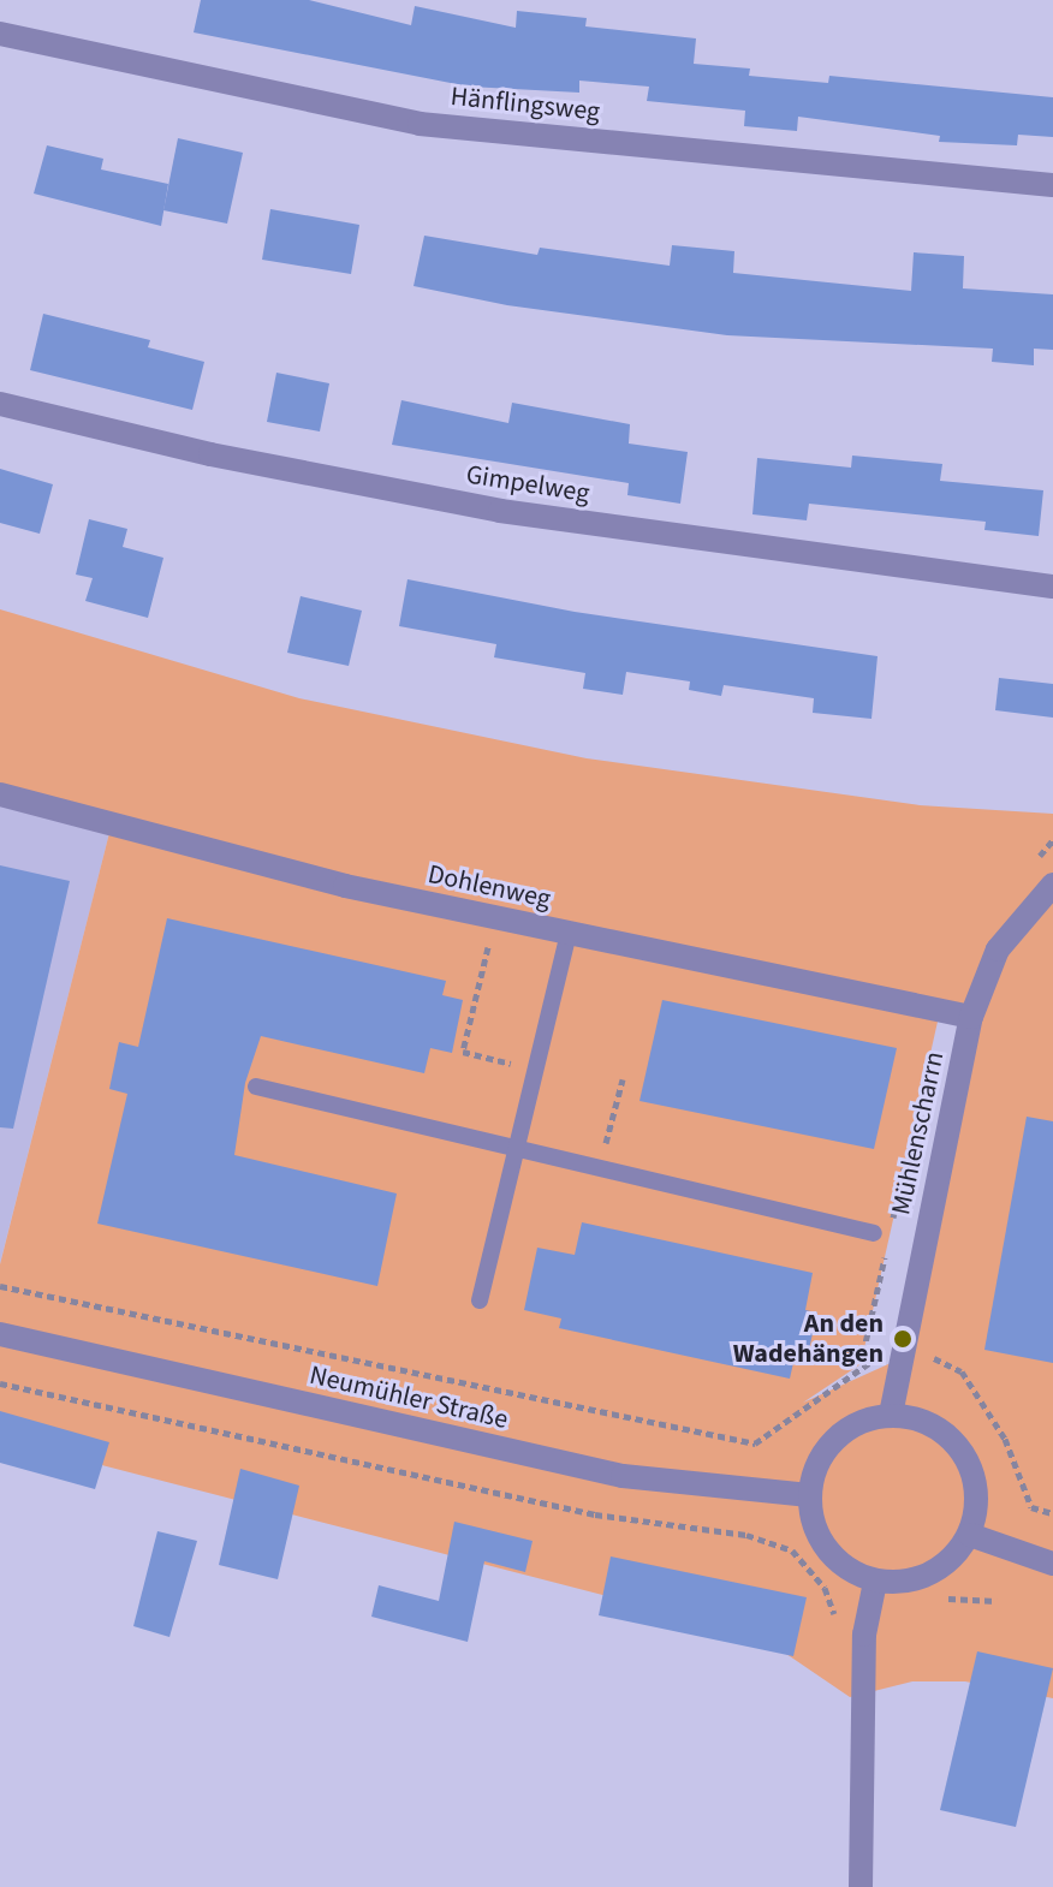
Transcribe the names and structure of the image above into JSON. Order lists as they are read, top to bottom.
{
  "streets": {
    "street": [
      "Hänflingsweg",
      "Gimpelweg",
      "Dohlenweg",
      "Mühlenscharrn",
      "Neumühler Straße"
    ]
  },
  "crossings": [
    ["Dohlenweg", "Mühlenscharrn"],
    ["Mühlenscharrn", "Neumühler Straße"]
  ],
  "places": ["An den Wadehängen"]
}
